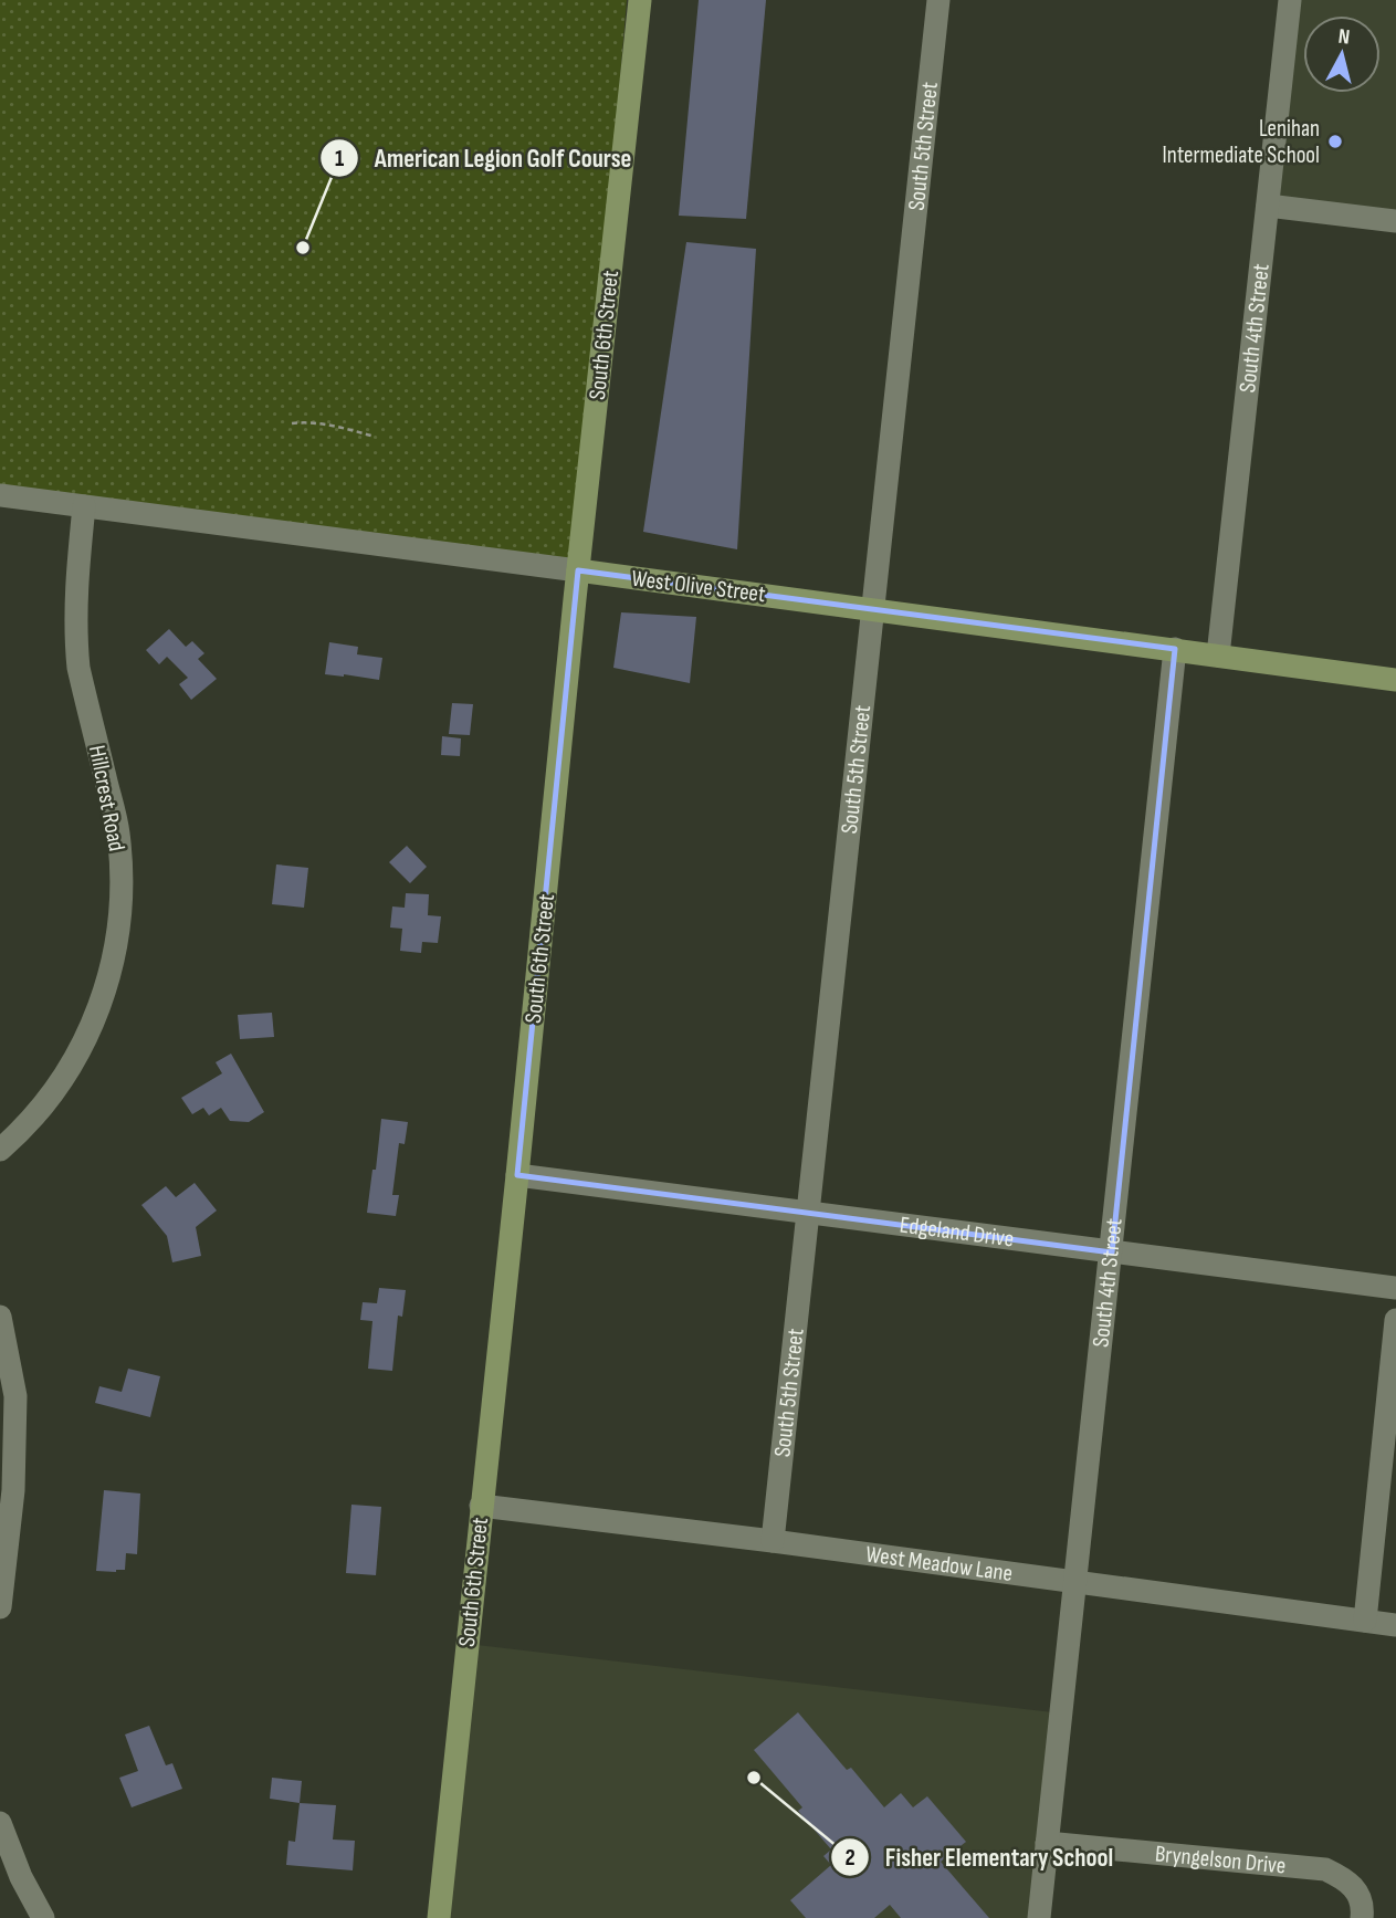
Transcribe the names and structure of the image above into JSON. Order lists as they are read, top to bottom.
{
  "streets": {
    "main road": ["South 6th Street", "West Olive Street"],
    "street": [
      "South 5th Street",
      "South 4th Street",
      "Hillcrest Road",
      "Edgeland Drive",
      "West Meadow Lane",
      "Bryngelson Drive"
    ]
  },
  "crossings": [
    ["South 5th Street", "West Olive Street"],
    ["South 5th Street", "Edgeland Drive"],
    ["South 5th Street", "West Meadow Lane"],
    ["South 4th Street", "West Olive Street"],
    ["South 4th Street", "Edgeland Drive"],
    ["South 4th Street", "West Meadow Lane"],
    ["South 4th Street", "Bryngelson Drive"],
    ["South 6th Street", "West Olive Street"],
    ["South 6th Street", "Edgeland Drive"],
    ["South 6th Street", "West Meadow Lane"],
    ["West Olive Street", "Hillcrest Road"]
  ],
  "places": ["Lenihan Intermediate School", "American Legion Golf Course", "Fisher Elementary School"],
  "north": "top"
}
